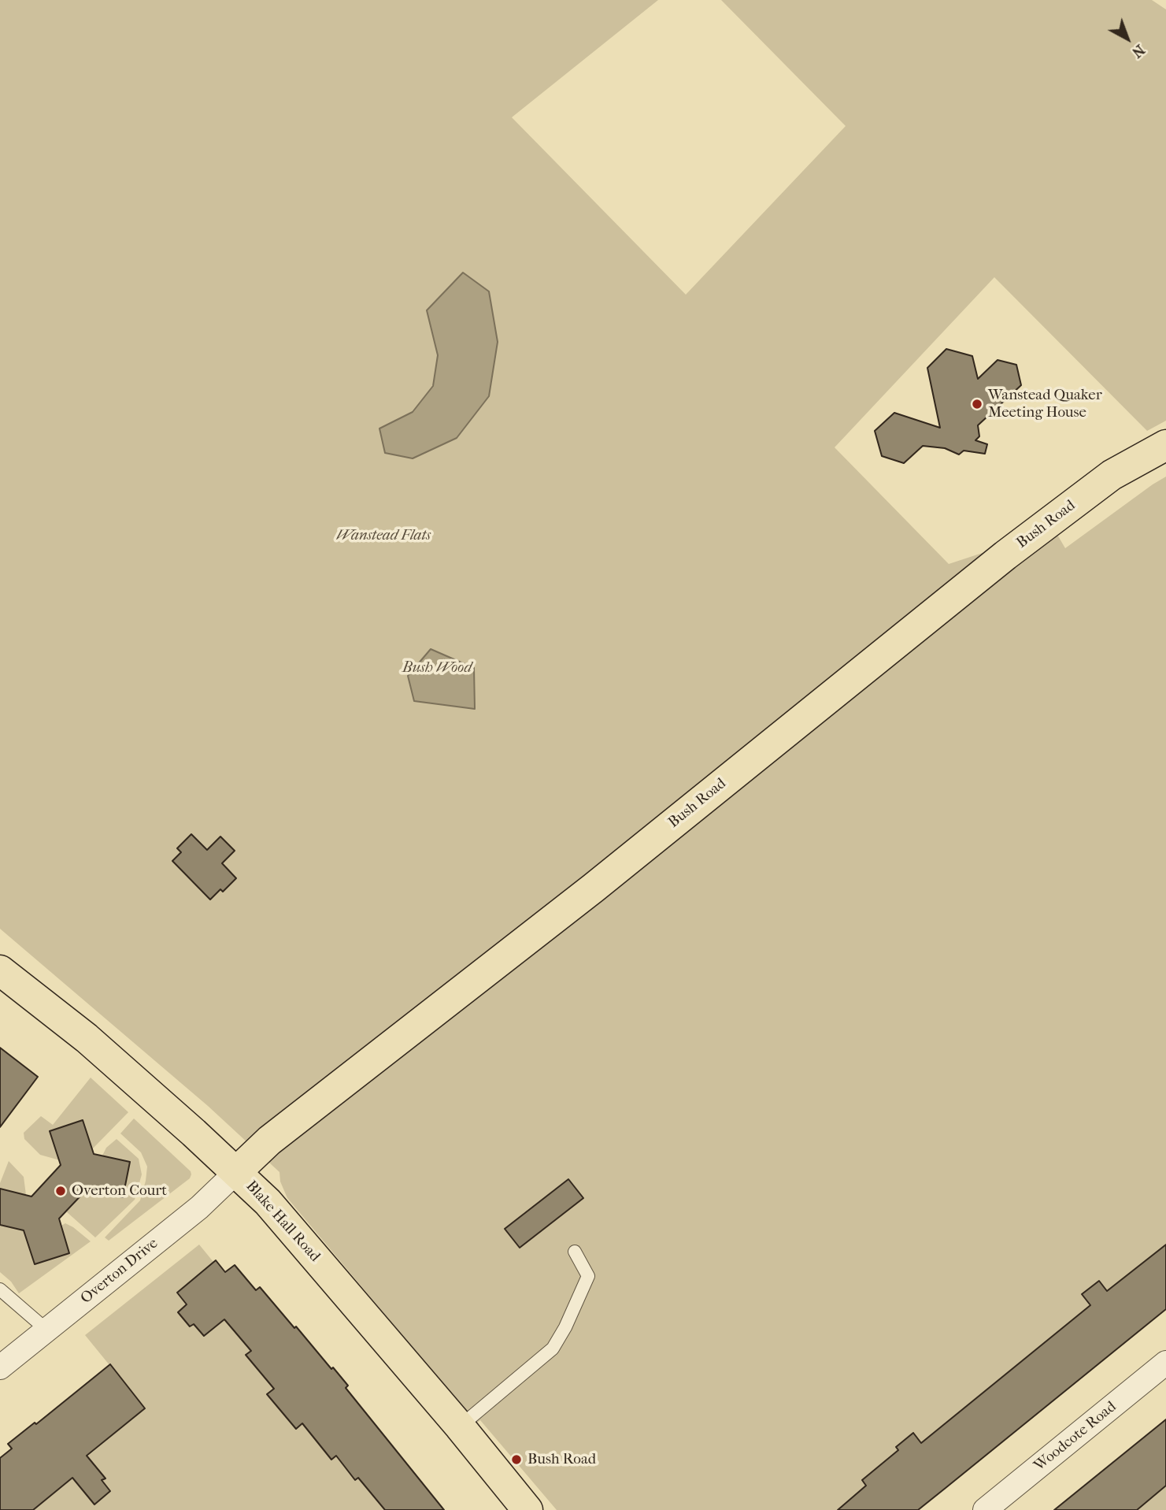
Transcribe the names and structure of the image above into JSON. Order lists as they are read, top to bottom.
{
  "streets": {
    "main road": ["Bush Road", "Blake Hall Road"],
    "street": ["Overton Drive", "Woodcote Road"]
  },
  "crossings": [
    ["Bush Road", "Blake Hall Road"],
    ["Bush Road", "Overton Drive"],
    ["Blake Hall Road", "Overton Drive"]
  ],
  "parks": ["Wanstead Flats", "Bush Wood"],
  "places": ["Wanstead Quaker Meeting House", "Overton Court", "Bush Road"],
  "north": "bottom right"
}
